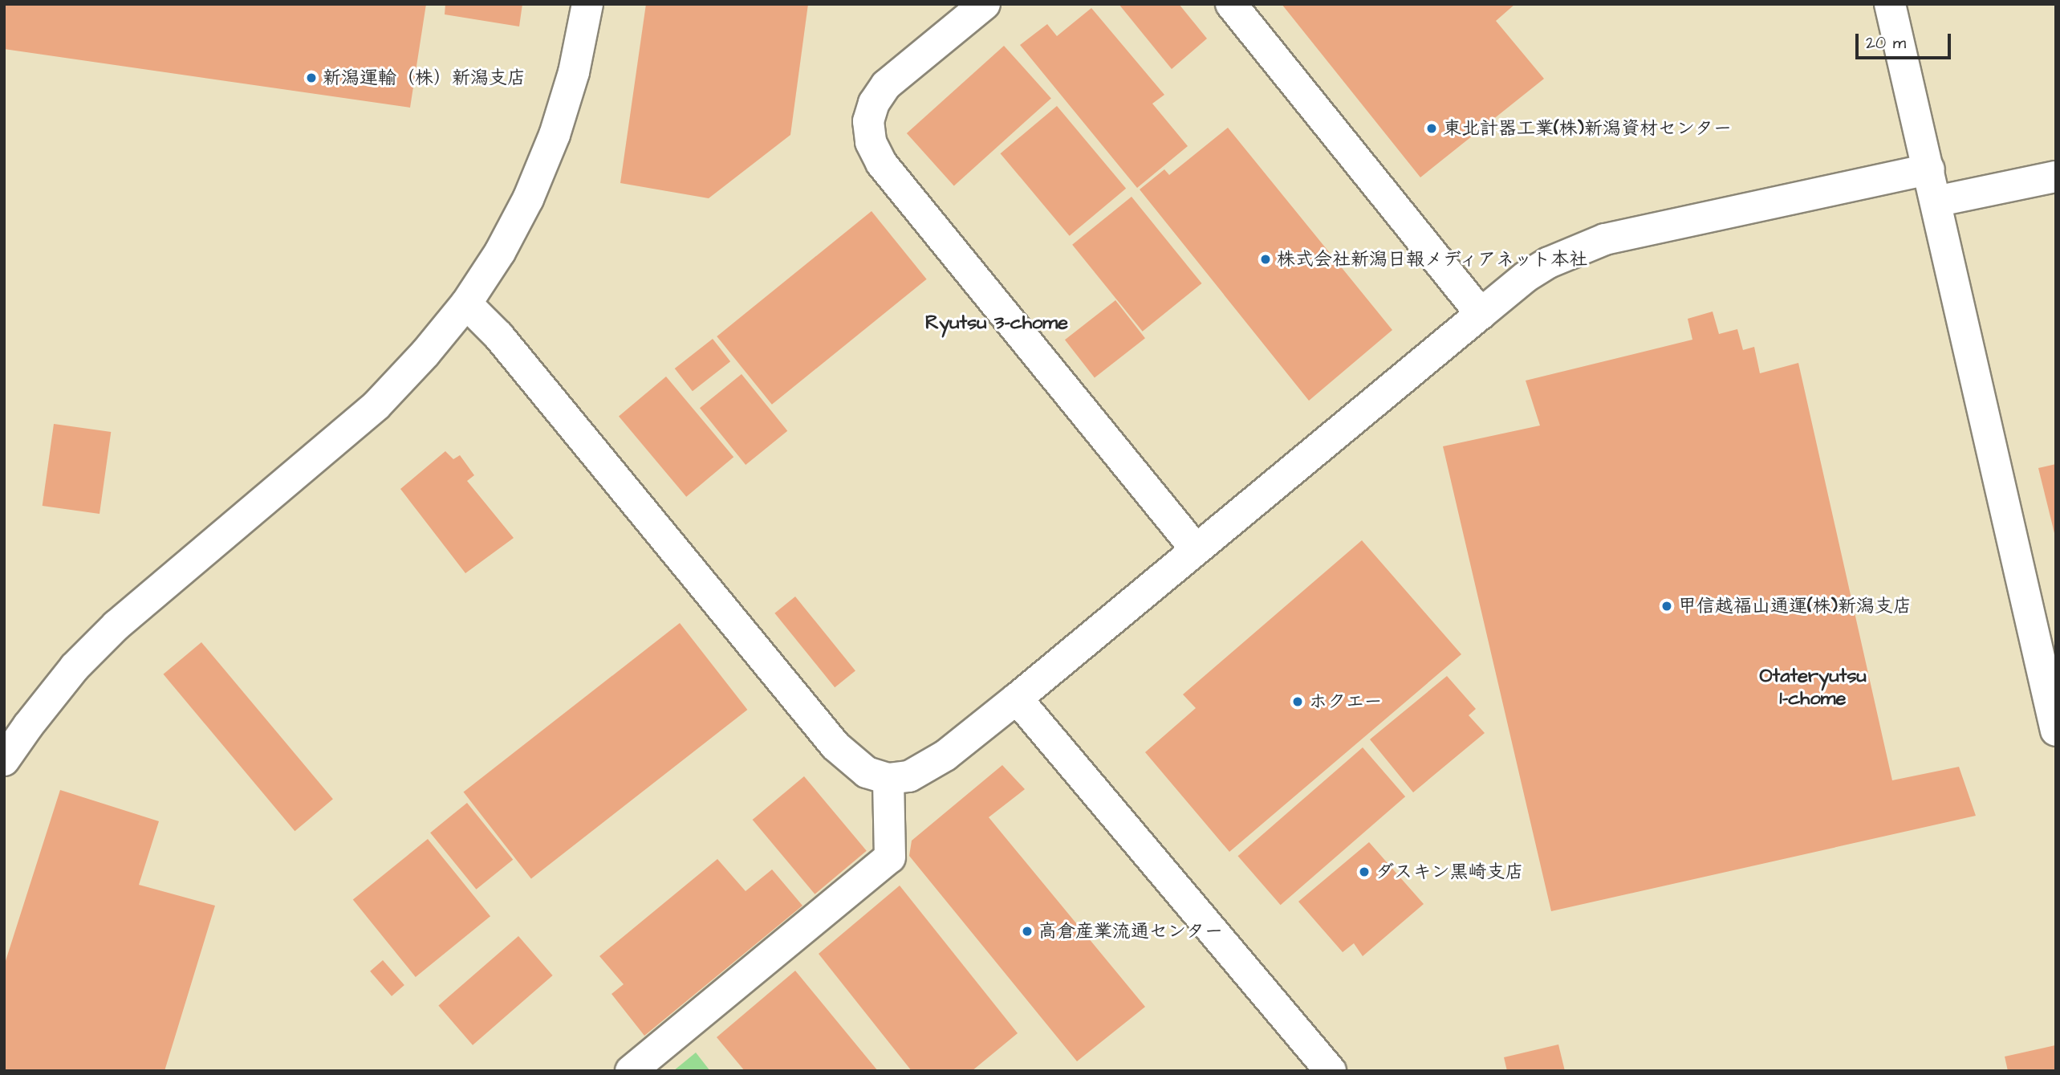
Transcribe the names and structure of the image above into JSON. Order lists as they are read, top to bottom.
{
  "districts": ["Ryutsu 3-chome", "Otateryutsu 1-chome"],
  "places": [
    "新潟運輸（株）新潟支店",
    "東北計器工業(株)新潟資材センター",
    "株式会社新潟日報メディアネット本社",
    "甲信越福山通運(株)新潟支店",
    "ホクエー",
    "ダスキン黒崎支店",
    "高倉産業流通センター"
  ],
  "scale_bar": "20 m"
}
